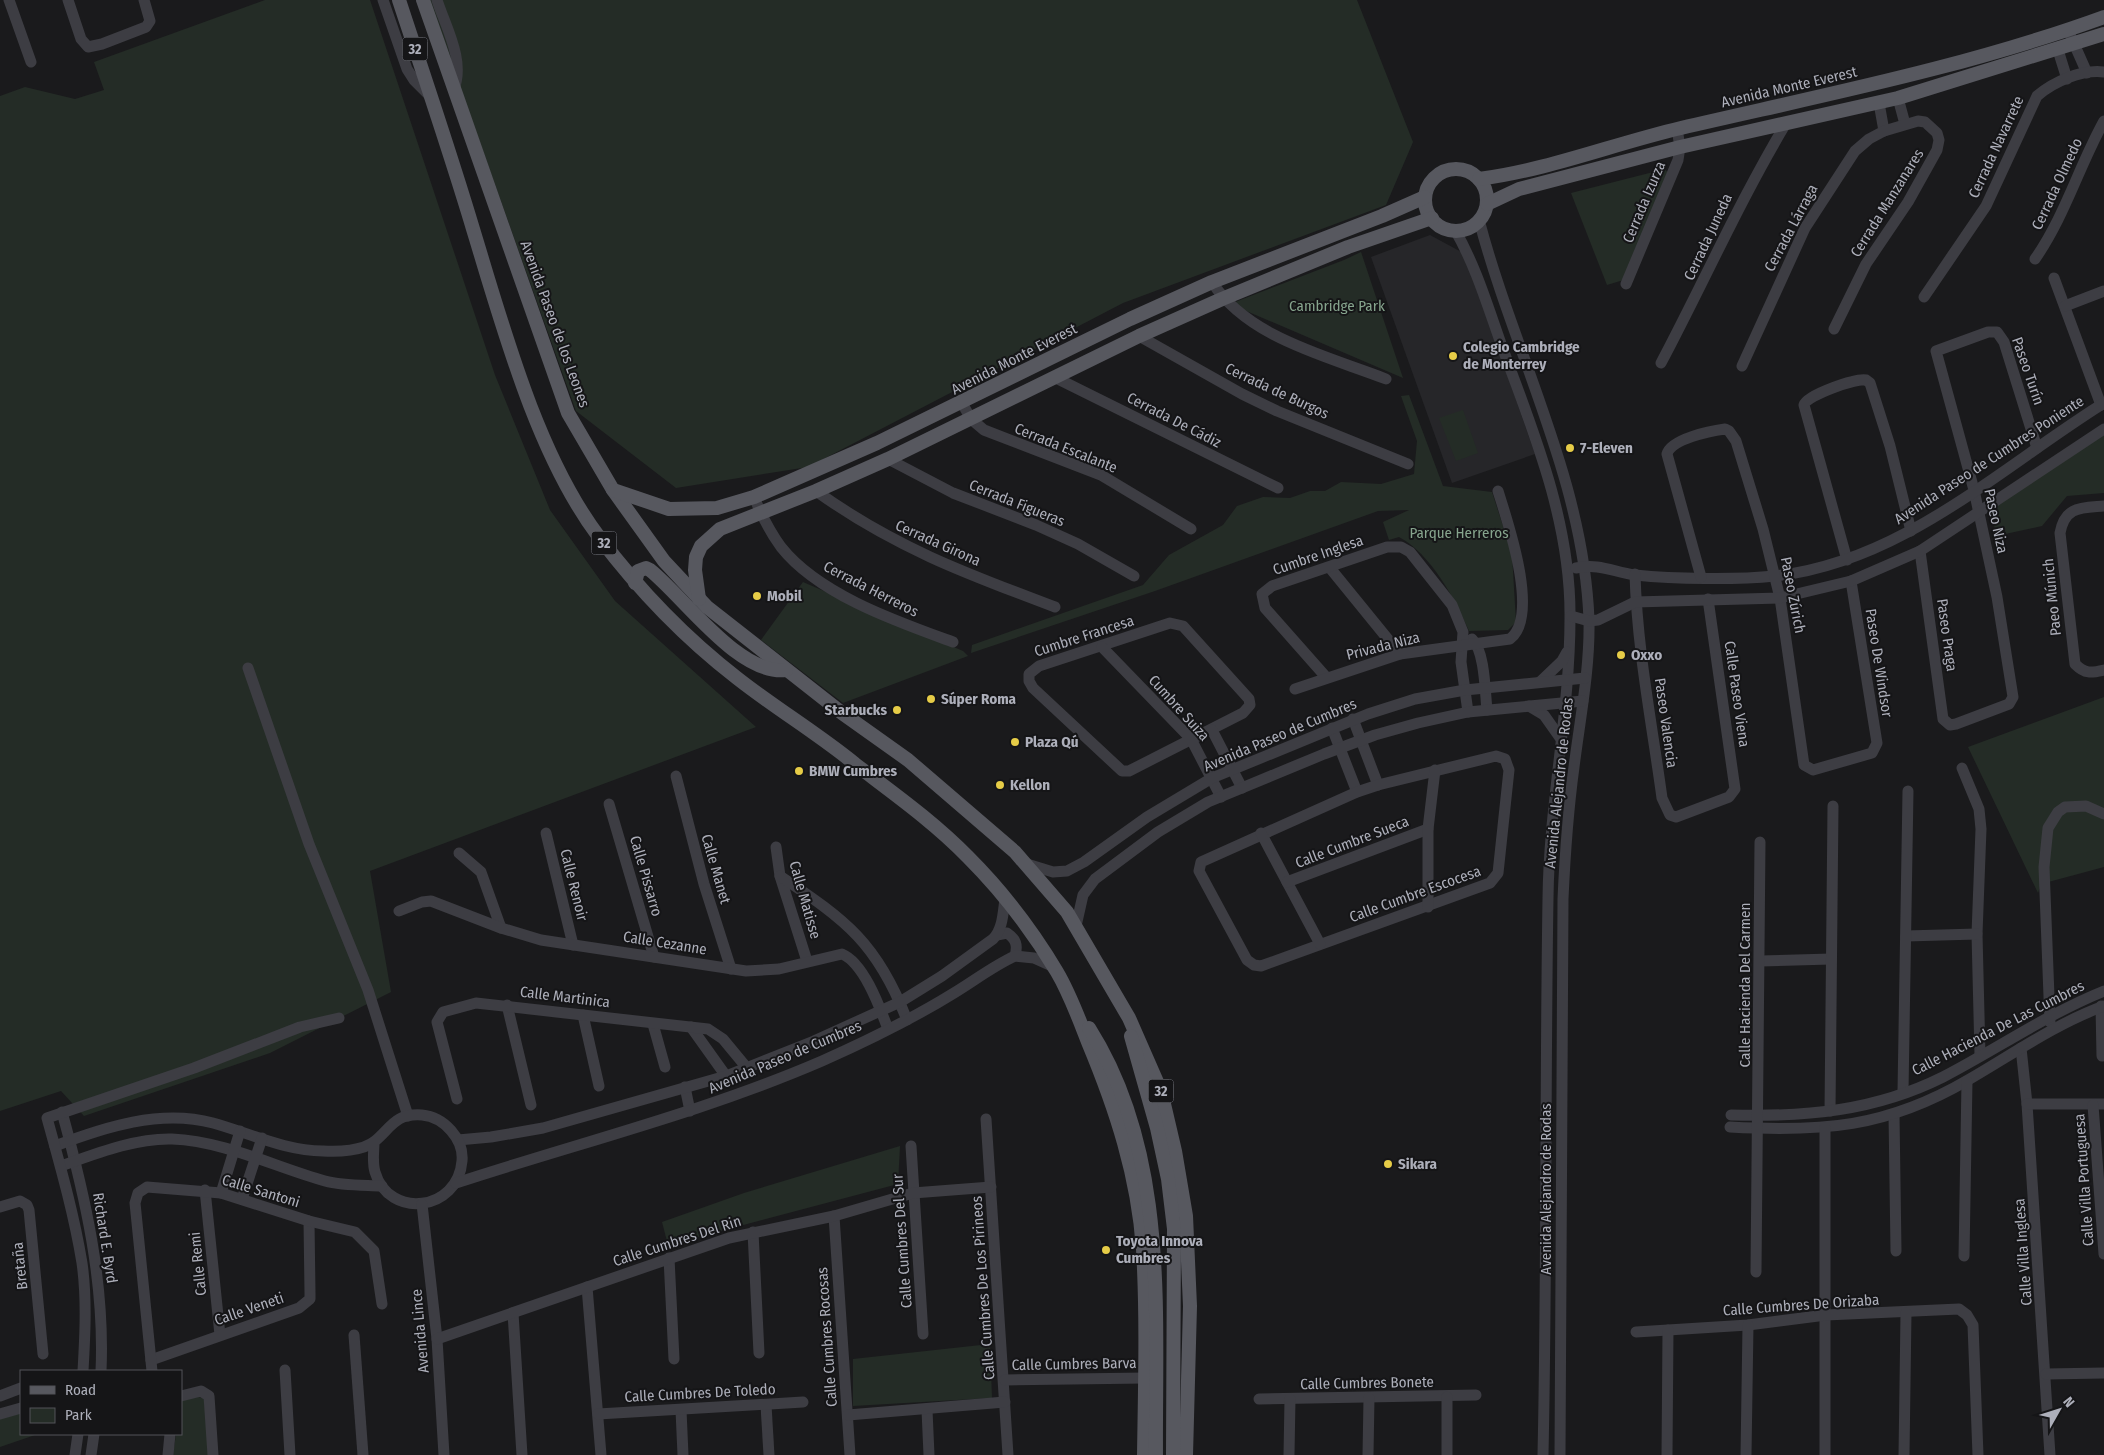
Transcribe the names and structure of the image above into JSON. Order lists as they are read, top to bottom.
{
  "streets": {
    "main road": ["32", "Avenida Monte Everest", "Avenida Paseo de los Leones"],
    "street": [
      "Cerrada Navarrete",
      "Cerrada Olmedo",
      "Cerrada Izurza",
      "Cerrada Manzanares",
      "Cerrada Lárraga",
      "Cerrada Juneda",
      "Paseo Turín",
      "Cerrada de Burgos",
      "Cerrada De Cádiz",
      "Cerrada Escalante",
      "Avenida Paseo de Cumbres Poniente",
      "Cerrada Figueras",
      "Paseo Niza",
      "Cerrada Girona",
      "Cumbre Inglesa",
      "Cerrada Herreros",
      "Paseo Zúrich",
      "Paeo Múnich",
      "Paseo Praga",
      "Cumbre Francesa",
      "Privada Niza",
      "Paseo De Windsor",
      "Calle Paseo Viena",
      "Cumbre Suiza",
      "Paseo Valencia",
      "Avenida Paseo de Cumbres",
      "Avenida Alejandro de Rodas",
      "Calle Cumbre Sueca",
      "Calle Manet",
      "Calle Pissarro",
      "Calle Renoir",
      "Calle Cumbre Escocesa",
      "Calle Matisse",
      "Calle Cezanne",
      "Calle Hacienda Del Carmen",
      "Calle Martinica",
      "Calle Hacienda De Las Cumbres",
      "Calle Villa Portuguesa",
      "Calle Santoni",
      "Richard E. Byrd",
      "Calle Cumbres Del Rin",
      "Calle Cumbres Del Sur",
      "Calle Villa Inglesa",
      "Calle Remi",
      "Bretaña",
      "Calle Cumbres De Los Pirineos",
      "Calle Cumbres De Orizaba",
      "Calle Veneti",
      "Avenida Lince",
      "Calle Cumbres Rocosas",
      "Calle Cumbres Barva",
      "Calle Cumbres Bonete",
      "Calle Cumbres De Toledo"
    ]
  },
  "crossings": [
    ["32", "Calle Cumbres Barva"],
    ["Avenida Monte Everest", "Cerrada Izurza"],
    ["Avenida Monte Everest", "Avenida Paseo de los Leones"],
    ["Avenida Monte Everest", "Cerrada Escalante"],
    ["Avenida Monte Everest", "Cerrada Herreros"],
    ["Avenida Monte Everest", "Avenida Alejandro de Rodas"],
    ["Cerrada Manzanares", "Cerrada Lárraga"],
    ["Avenida Paseo de los Leones", "Avenida Paseo de Cumbres"],
    ["Paseo Turín", "Avenida Paseo de Cumbres Poniente"],
    ["Paseo Turín", "Paseo Niza"],
    ["Avenida Paseo de Cumbres Poniente", "Paseo Niza"],
    ["Avenida Paseo de Cumbres Poniente", "Paseo Zúrich"],
    ["Avenida Paseo de Cumbres Poniente", "Paseo Valencia"],
    ["Avenida Paseo de Cumbres Poniente", "Avenida Alejandro de Rodas"],
    ["Paseo Niza", "Paseo Praga"],
    ["Cumbre Inglesa", "Privada Niza"],
    ["Paseo Zúrich", "Paseo De Windsor"],
    ["Cumbre Francesa", "Cumbre Suiza"],
    ["Calle Paseo Viena", "Paseo Valencia"],
    ["Cumbre Suiza", "Avenida Paseo de Cumbres"],
    ["Avenida Paseo de Cumbres", "Avenida Alejandro de Rodas"],
    ["Avenida Paseo de Cumbres", "Calle Martinica"],
    ["Avenida Paseo de Cumbres", "Avenida Lince"],
    ["Calle Manet", "Calle Cezanne"],
    ["Calle Pissarro", "Calle Cezanne"],
    ["Calle Renoir", "Calle Cezanne"],
    ["Calle Matisse", "Calle Cezanne"],
    ["Calle Hacienda Del Carmen", "Calle Hacienda De Las Cumbres"],
    ["Calle Hacienda De Las Cumbres", "Calle Villa Inglesa"],
    ["Calle Santoni", "Calle Remi"],
    ["Calle Santoni", "Calle Veneti"],
    ["Calle Cumbres Del Rin", "Calle Cumbres Del Sur"],
    ["Calle Cumbres Del Rin", "Calle Cumbres De Los Pirineos"],
    ["Calle Cumbres Del Rin", "Avenida Lince"],
    ["Calle Cumbres Del Rin", "Calle Cumbres Rocosas"],
    ["Calle Remi", "Calle Veneti"],
    ["Calle Cumbres De Los Pirineos", "Calle Cumbres Barva"]
  ],
  "parks": ["Cambridge Park", "Parque Herreros"],
  "places": [
    "Colegio Cambridge de Monterrey",
    "7-Eleven",
    "Mobil",
    "Oxxo",
    "Súper Roma",
    "Starbucks",
    "Plaza Qú",
    "BMW Cumbres",
    "Kellon",
    "Sikara",
    "Toyota Innova Cumbres"
  ],
  "legend": ["Road", "Park"],
  "north": "top right"
}
